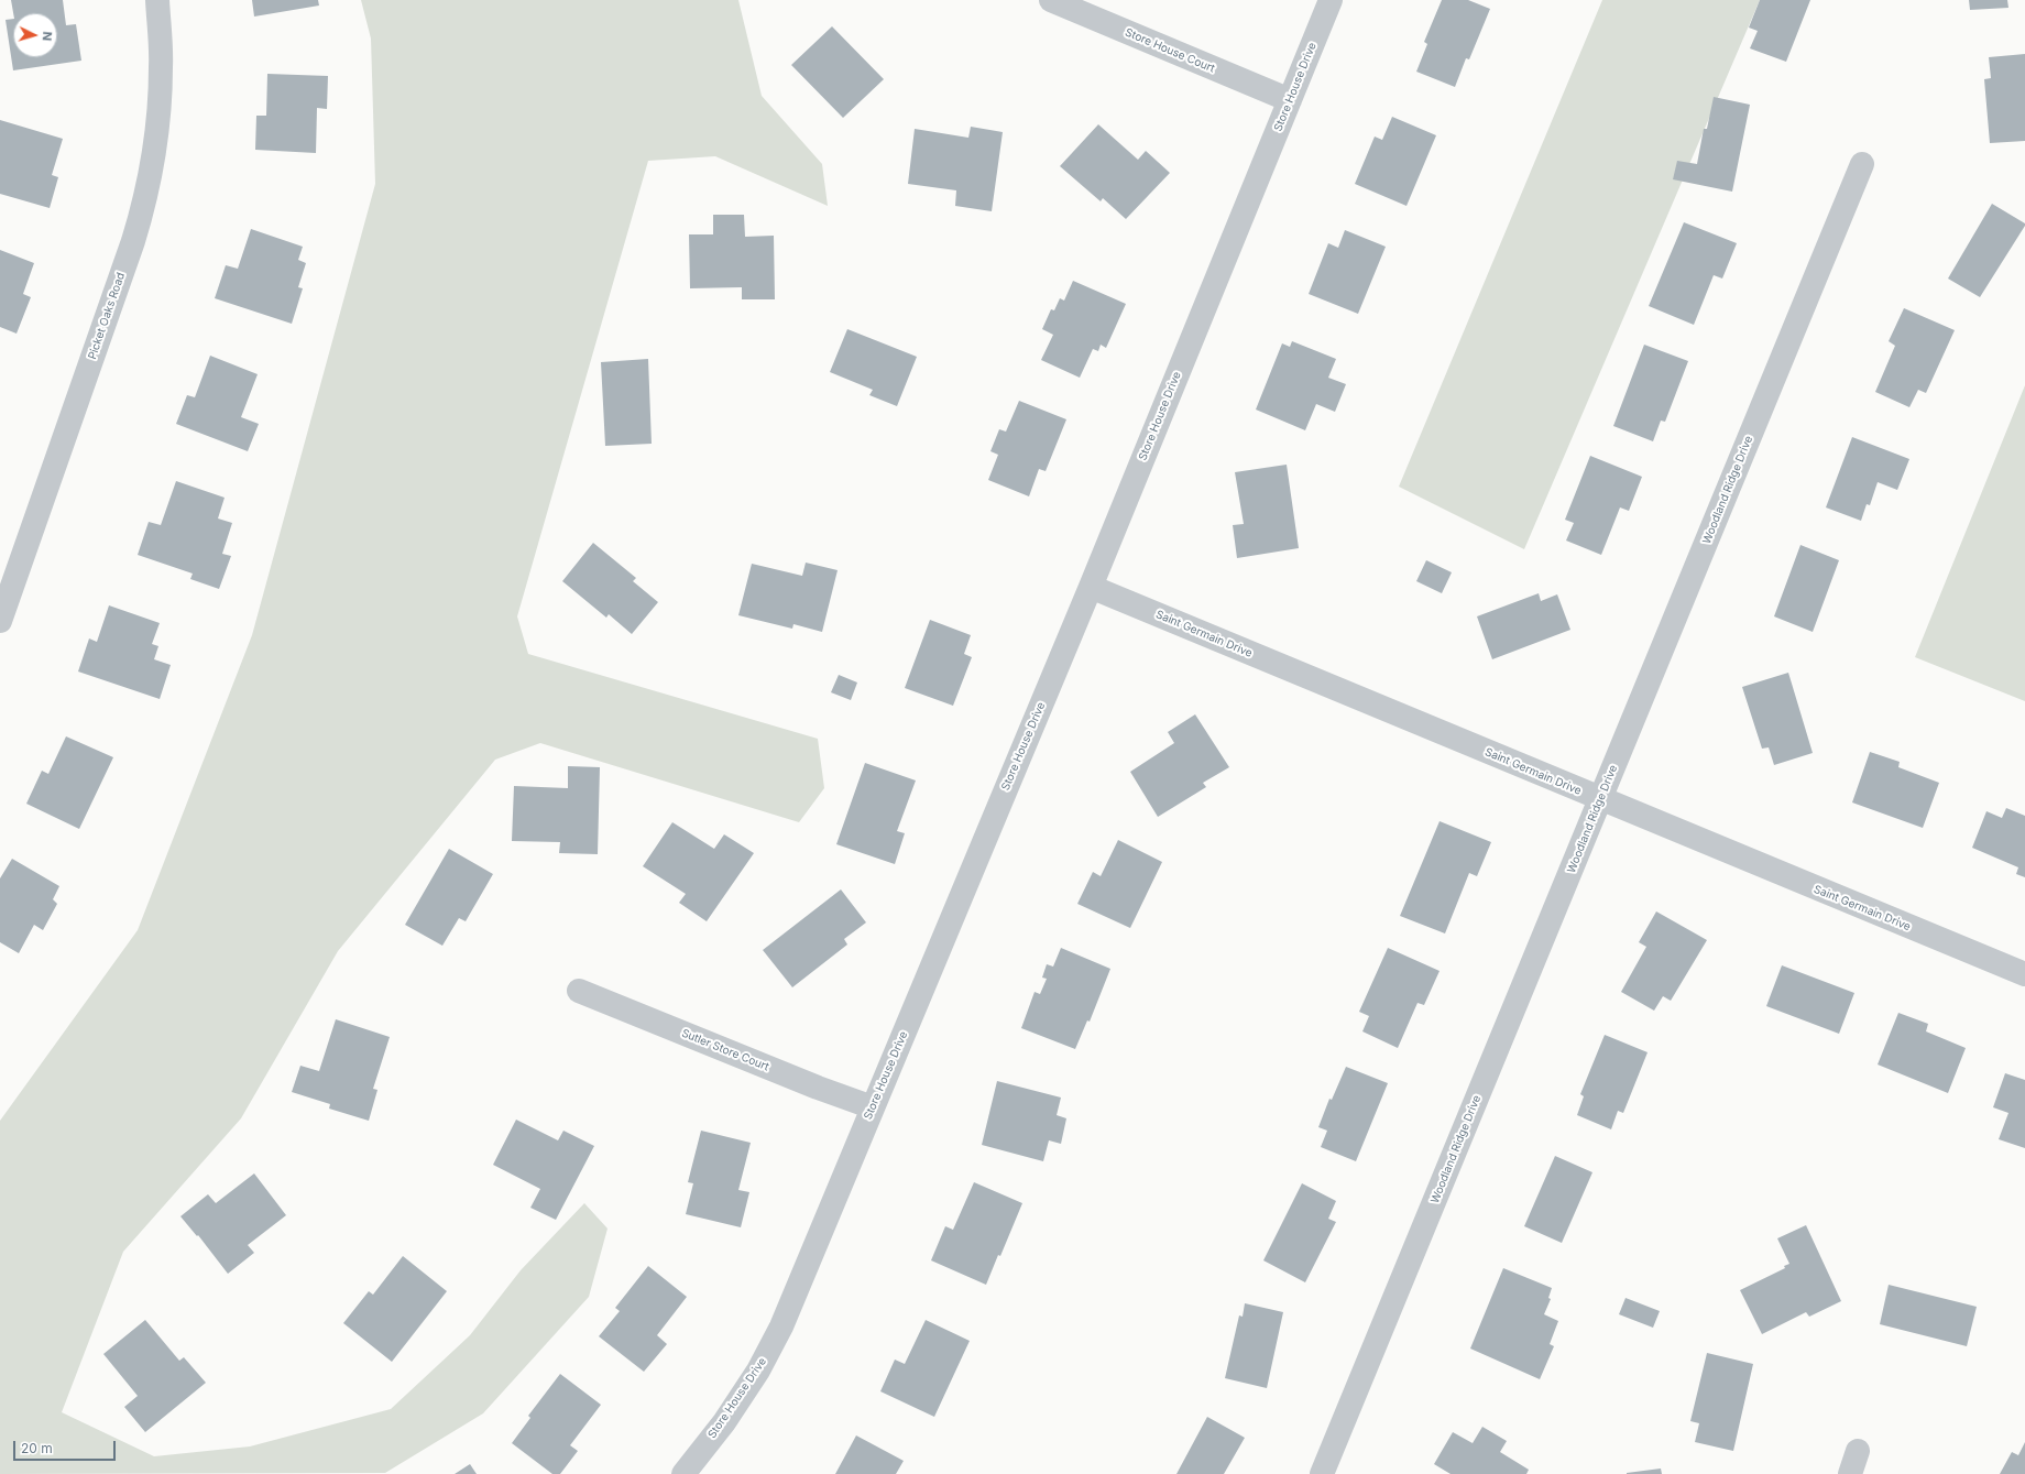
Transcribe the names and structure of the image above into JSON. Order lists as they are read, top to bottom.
{
  "streets": {
    "street": [
      "Store House Court",
      "Store House Drive",
      "Picket Oaks Road",
      "Woodland Ridge Drive",
      "Saint Germain Drive",
      "Sutler Store Court"
    ]
  },
  "crossings": [
    ["Store House Court", "Store House Drive"],
    ["Store House Drive", "Saint Germain Drive"],
    ["Store House Drive", "Sutler Store Court"],
    ["Woodland Ridge Drive", "Saint Germain Drive"]
  ],
  "scale_bar": "20 m",
  "north": "right"
}
